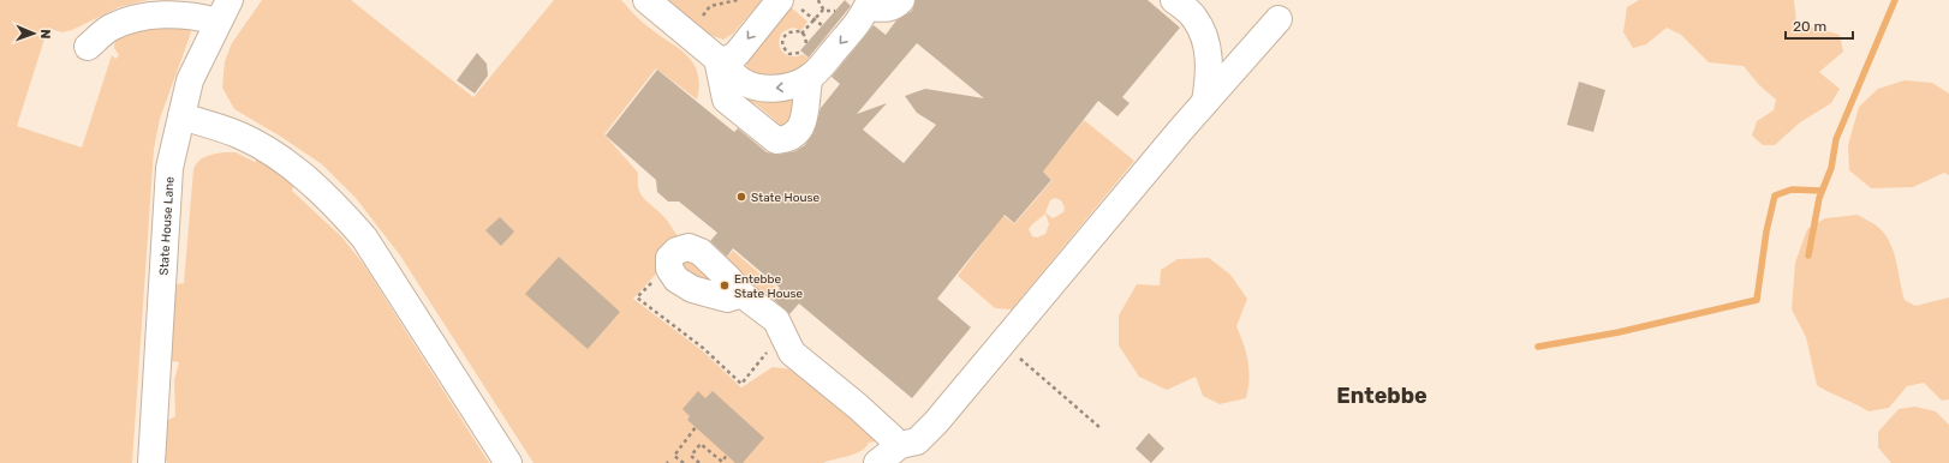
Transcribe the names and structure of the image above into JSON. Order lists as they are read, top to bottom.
{
  "streets": {
    "street": ["State House Lane"]
  },
  "districts": ["Entebbe"],
  "places": ["State House", "Entebbe State House"],
  "scale_bar": "20 m",
  "north": "right"
}
